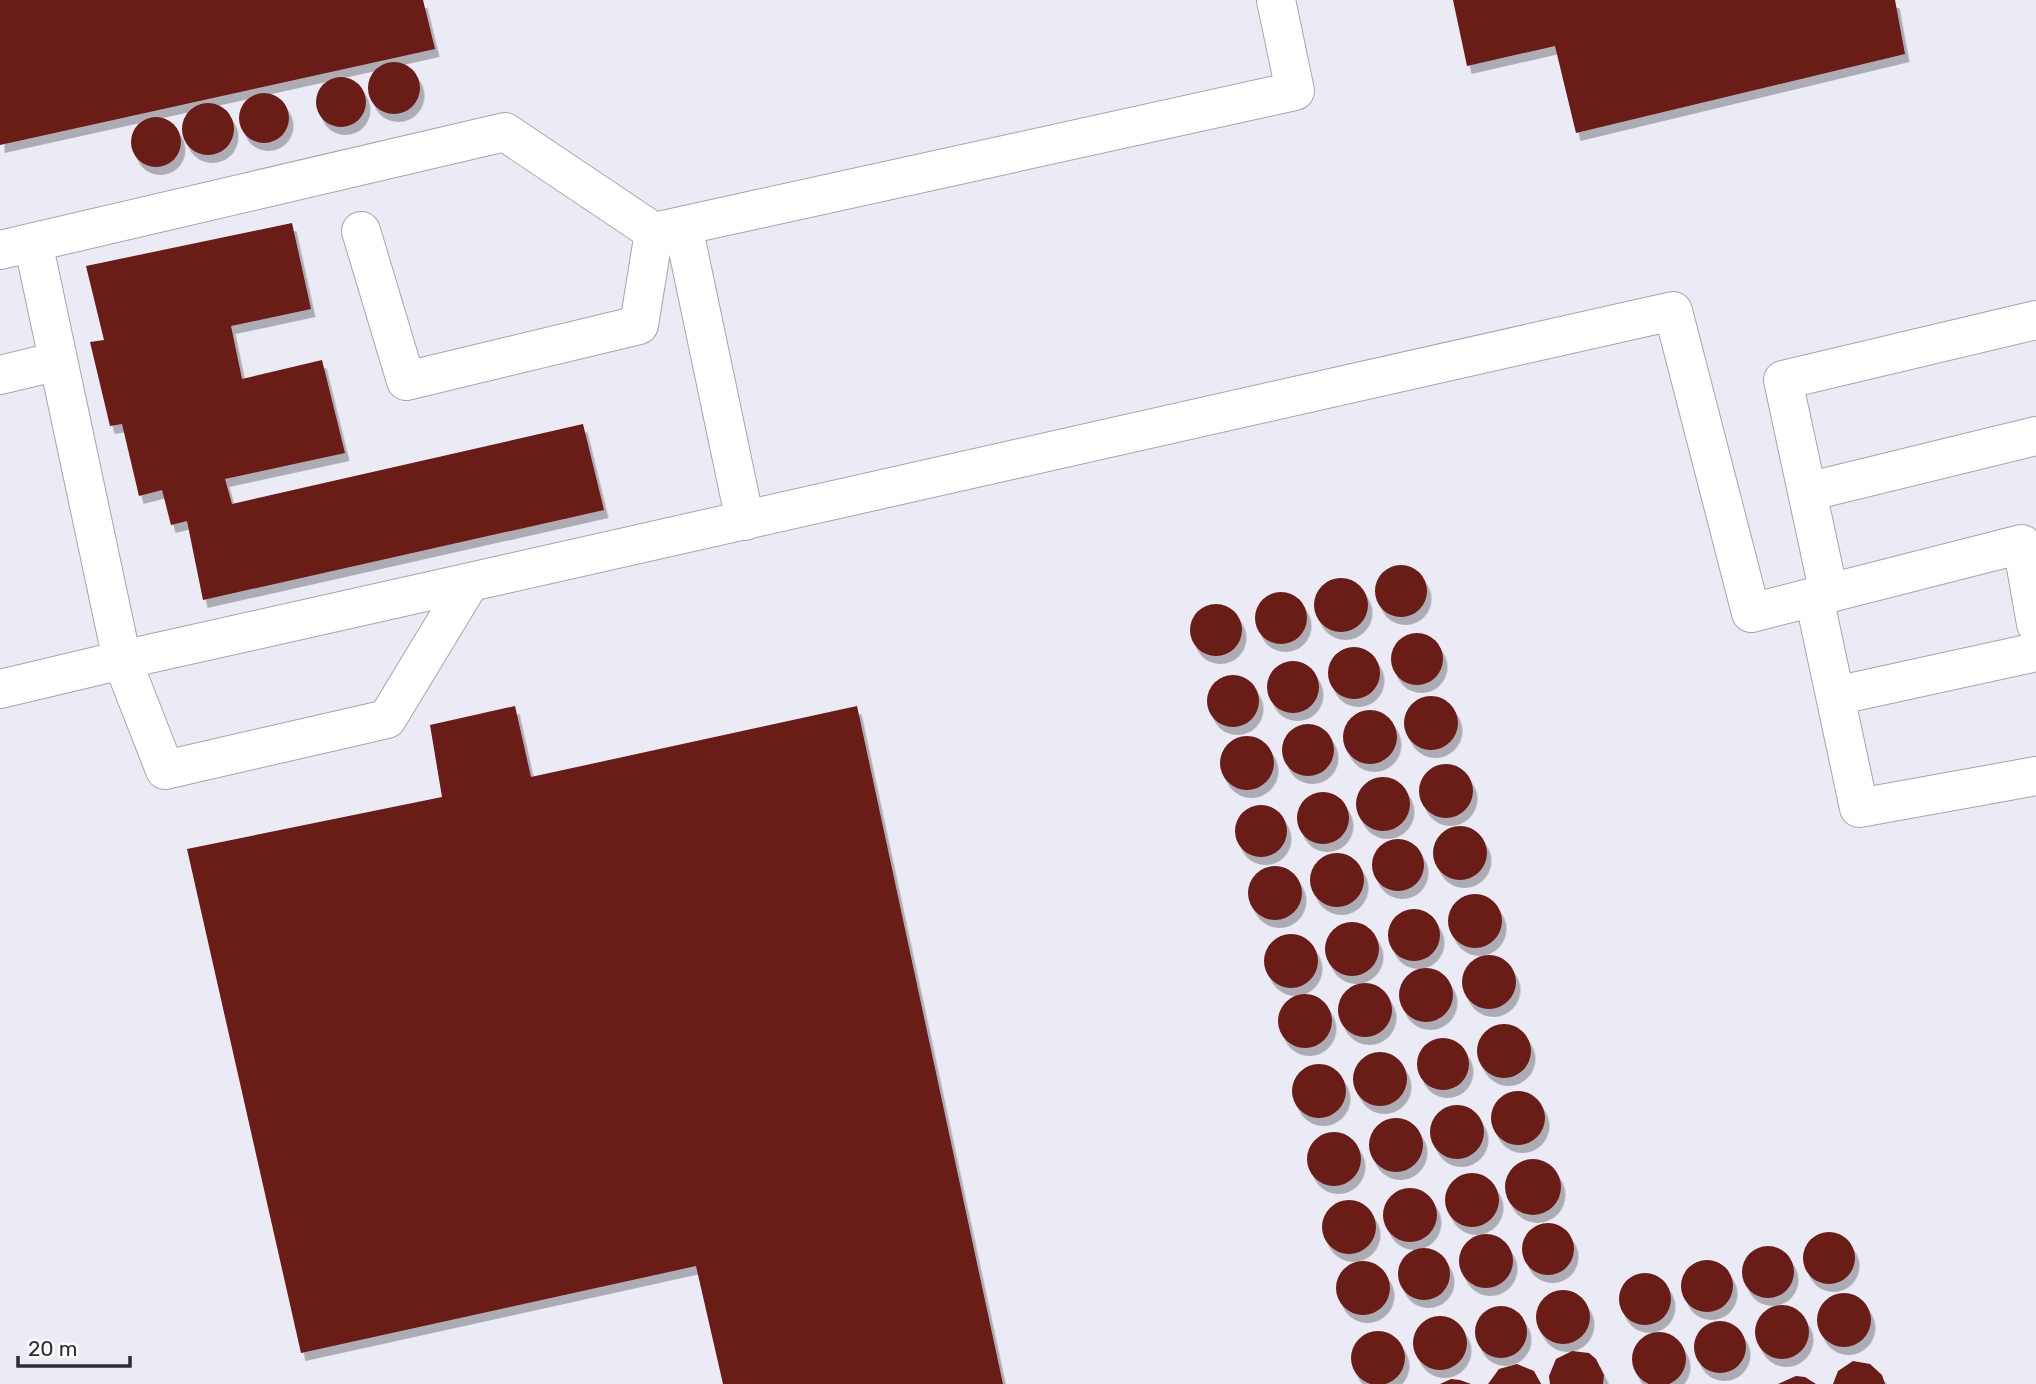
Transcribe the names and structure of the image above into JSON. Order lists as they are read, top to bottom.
{
  "scale_bar": "20 m"
}
